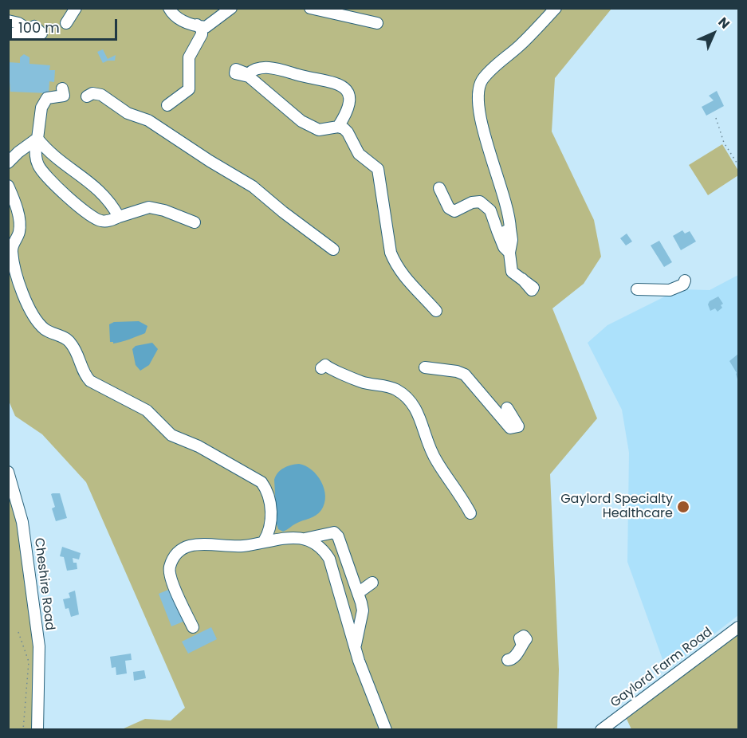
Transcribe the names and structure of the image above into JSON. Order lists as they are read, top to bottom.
{
  "streets": {
    "street": ["Cheshire Road", "Gaylord Farm Road"]
  },
  "places": ["Gaylord Specialty Healthcare"],
  "scale_bar": "100 m",
  "north": "top right"
}
